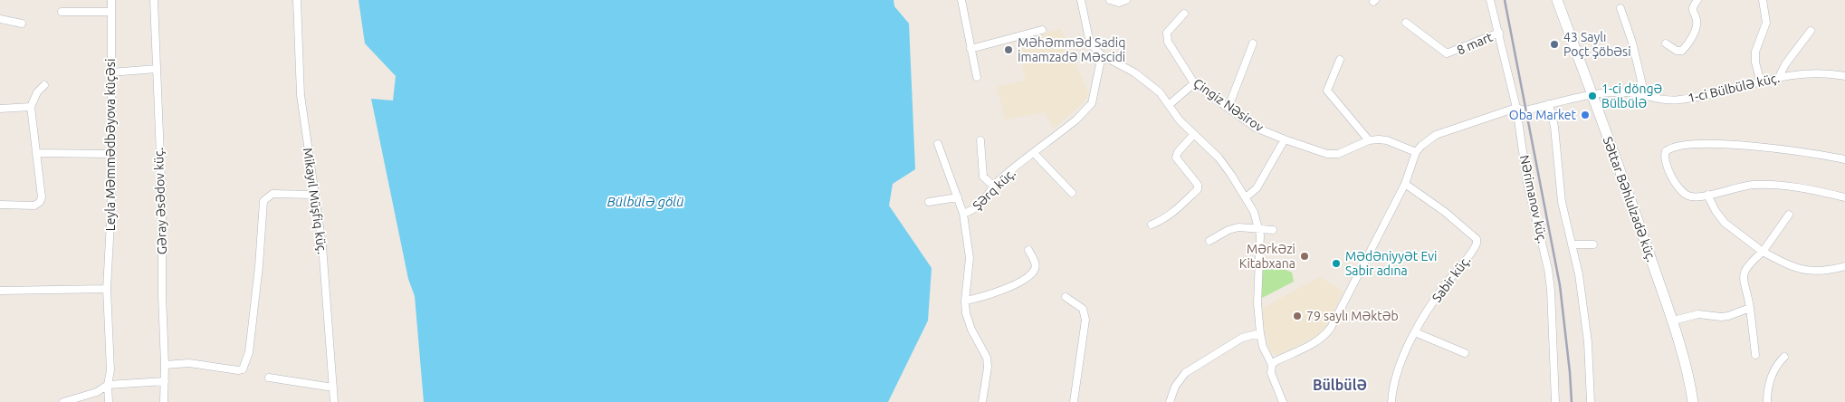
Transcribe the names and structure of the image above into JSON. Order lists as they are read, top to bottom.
{
  "streets": {
    "main road": ["Səttar Bəhlulzadə küç."],
    "street": [
      "8 mart",
      "1-ci Bülbülə küç.",
      "Çingiz Nəsirov",
      "Leyla Məmmədbəyova küçəsi",
      "Şərq küç.",
      "Nərimanov küç.",
      "Gəray Əsədov küç.",
      "Mikayıl Müşfiq küç.",
      "Sabir küç."
    ]
  },
  "crossings": [
    ["8 mart", "Nərimanov küç."],
    ["1-ci Bülbülə küç.", "Çingiz Nəsirov"],
    ["1-ci Bülbülə küç.", "Nərimanov küç."],
    ["1-ci Bülbülə küç.", "Səttar Bəhlulzadə küç."]
  ],
  "districts": ["Bülbülə"],
  "water": ["Bülbülə gölü"],
  "places": [
    "43 Saylı Poçt Şöbəsi",
    "Məhəmməd Sadiq İmamzadə Məscidi",
    "1-ci döngə Bülbülə",
    "Oba Market",
    "Mərkəzi Kitabxana",
    "Mədəniyyət Evi Sabir adına",
    "79 saylı Məktəb"
  ]
}
